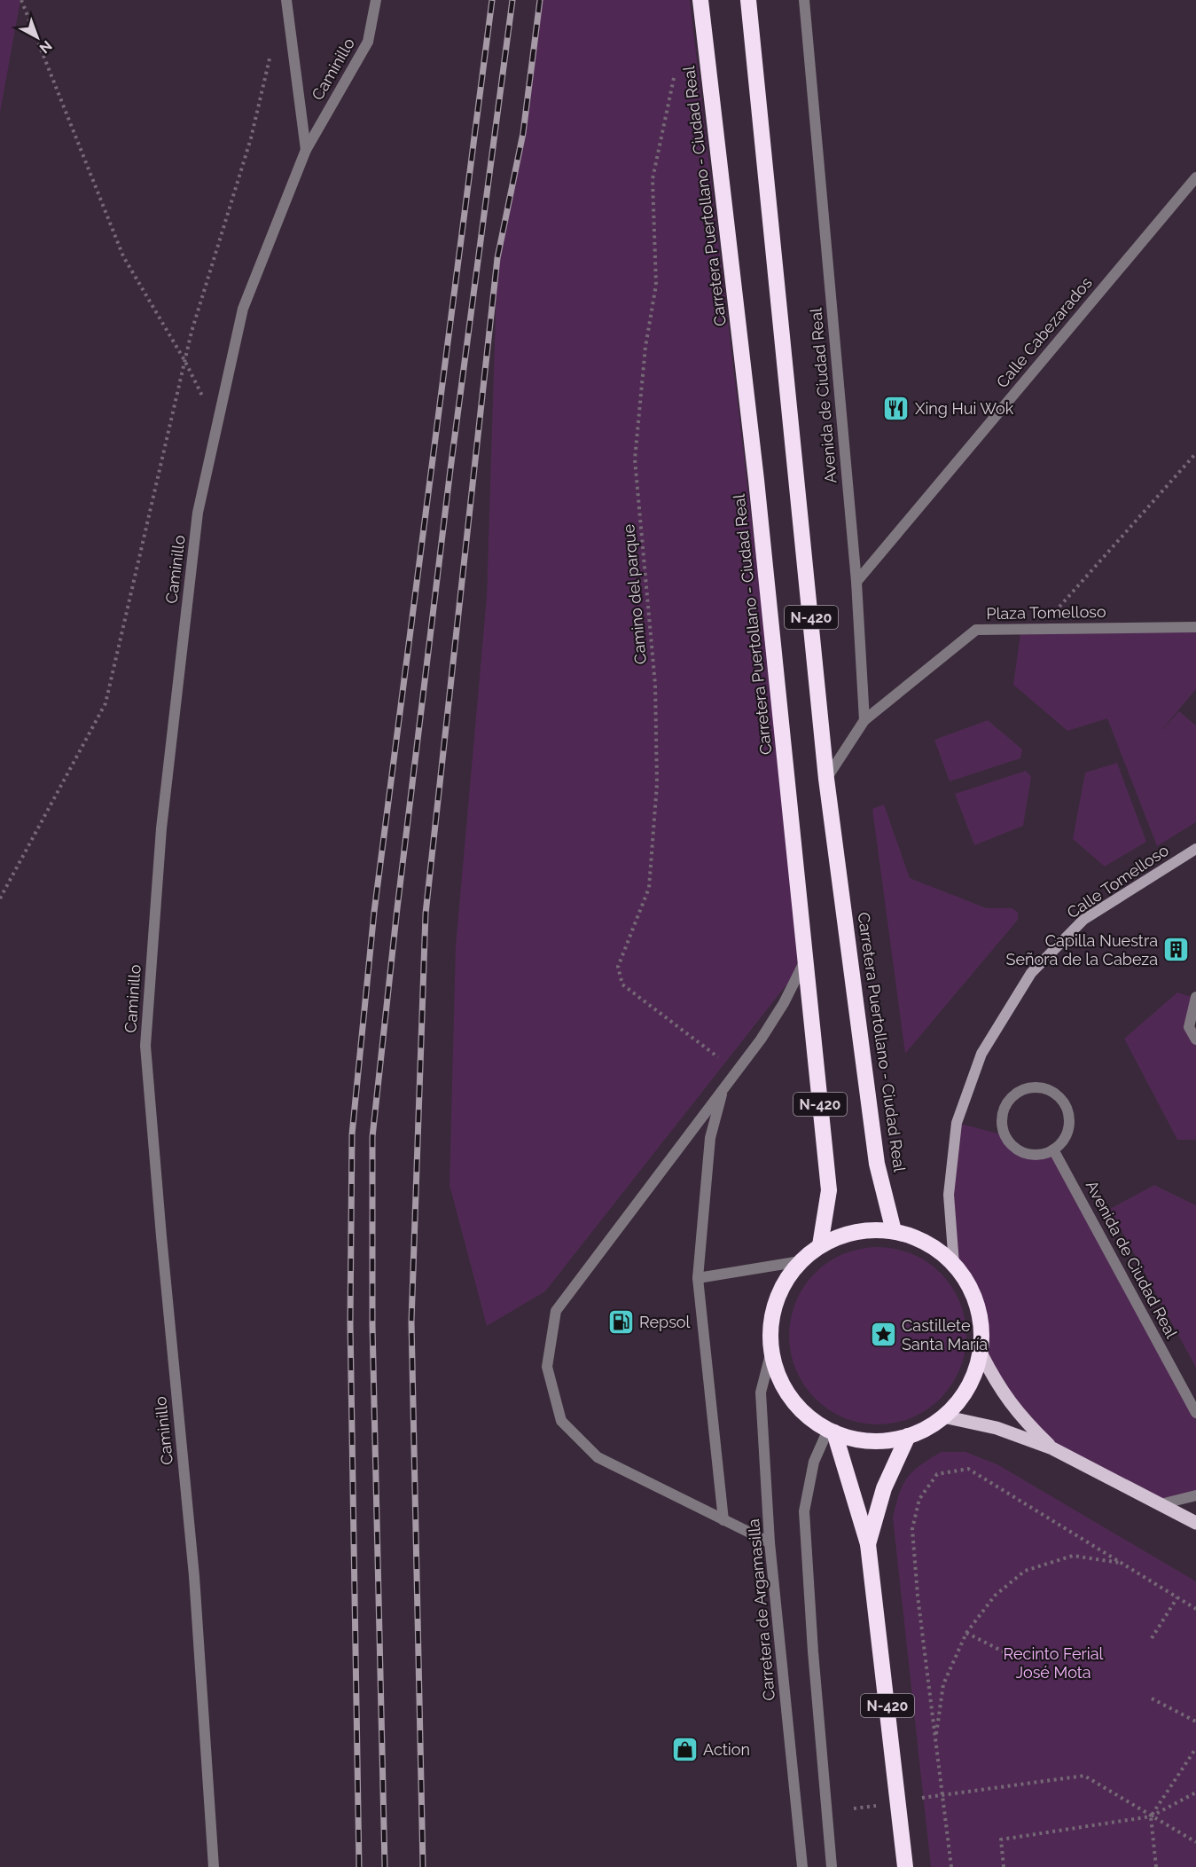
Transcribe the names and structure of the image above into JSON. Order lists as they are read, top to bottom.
{
  "streets": {
    "highway": ["Carretera Puertollano - Ciudad Real", "N-420"],
    "main road": ["Calle Tomelloso"],
    "street": [
      "Caminillo",
      "Calle Cabezarados",
      "Avenida de Ciudad Real",
      "Plaza Tomelloso",
      "Carretera de Argamasilla"
    ],
    "path": ["Camino del parque"]
  },
  "crossings": [
    ["Calle Cabezarados", "Avenida de Ciudad Real"],
    ["Avenida de Ciudad Real", "Plaza Tomelloso"]
  ],
  "parks": ["Recinto Ferial José Mota"],
  "places": {
    "restaurant": ["Xing Hui Wok"],
    "building": ["Capilla Nuestra Señora de la Cabeza"],
    "fuel station": ["Repsol"],
    "place": ["Castillete Santa María"],
    "shop": ["Action"]
  },
  "north": "bottom right"
}
